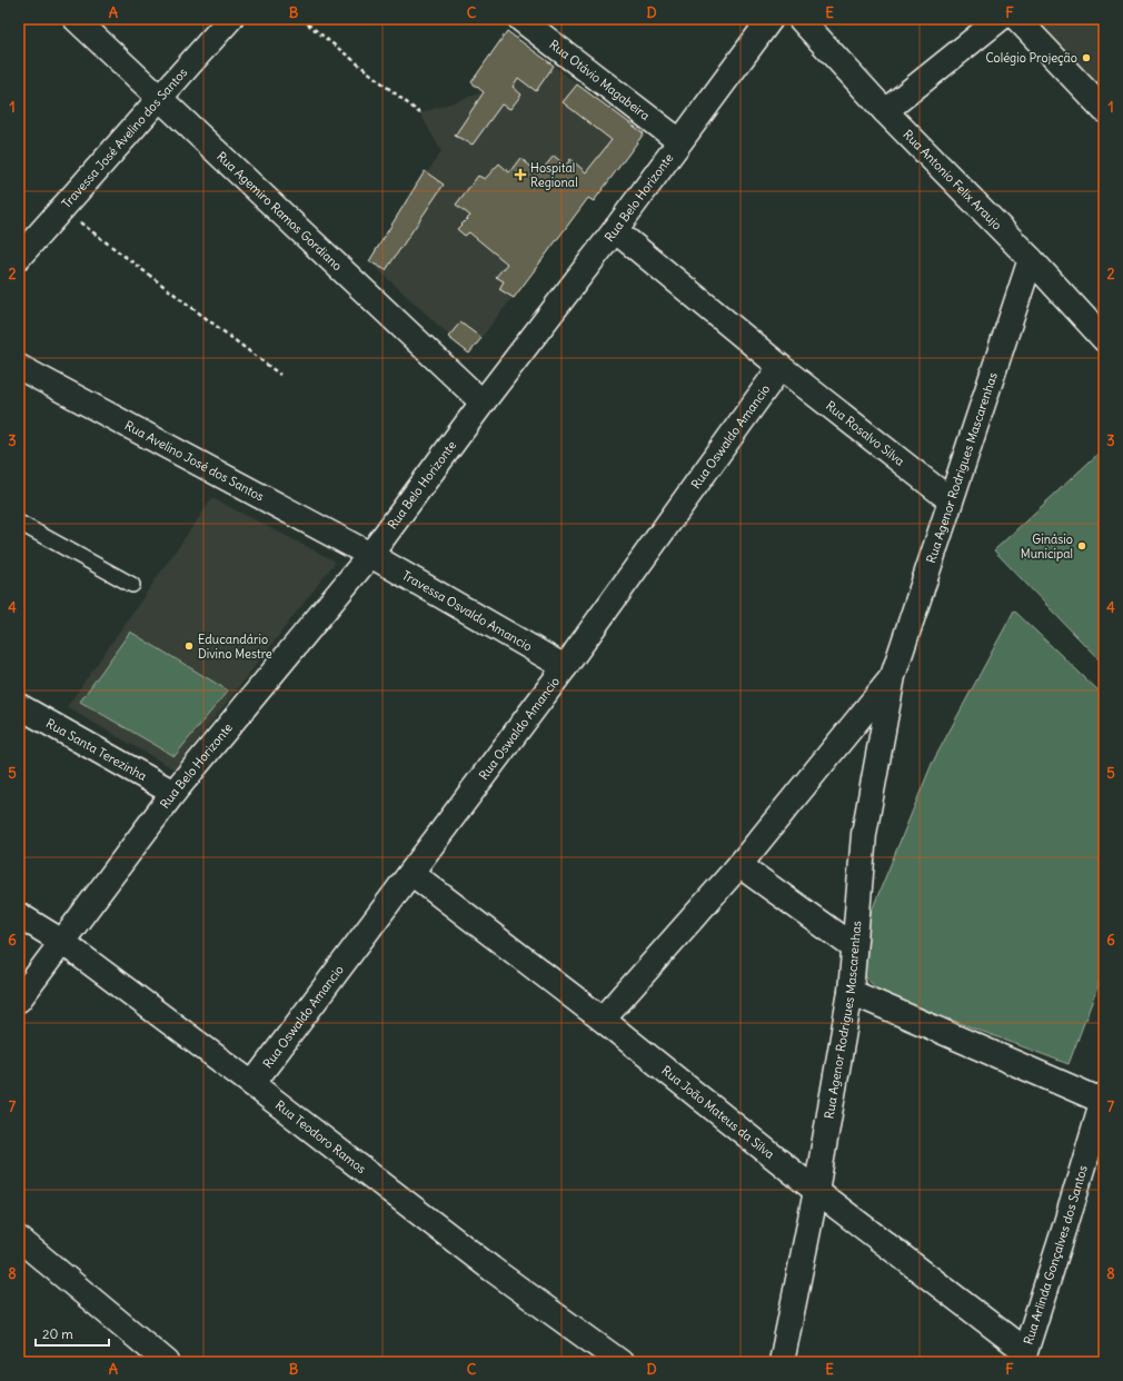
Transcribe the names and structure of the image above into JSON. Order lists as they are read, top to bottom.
{
  "streets": {
    "street": [
      "Rua Otávio Magabeira",
      "Travessa José Avelino dos Santos",
      "Rua Antonio Felix Araujo",
      "Rua Belo Horizonte",
      "Rua Agemiro Ramos Gordiano",
      "Rua Rosalvo Silva",
      "Rua Oswaldo Amancio",
      "Rua Avelino José dos Santos",
      "Rua Agenor Rodrigues Mascarenhas",
      "Travessa Osvaldo Amancio",
      "Rua Santa Terezinha",
      "Rua João Mateus da Silva",
      "Rua Teodoro Ramos",
      "Rua Arlinda Gonçalves dos Santos"
    ]
  },
  "crossings": [
    ["Rua Otávio Magabeira", "Rua Belo Horizonte"],
    ["Travessa José Avelino dos Santos", "Rua Agemiro Ramos Gordiano"],
    ["Rua Antonio Felix Araujo", "Rua Agenor Rodrigues Mascarenhas"],
    ["Rua Belo Horizonte", "Rua Agemiro Ramos Gordiano"],
    ["Rua Belo Horizonte", "Rua Rosalvo Silva"],
    ["Rua Belo Horizonte", "Rua Avelino José dos Santos"],
    ["Rua Belo Horizonte", "Travessa Osvaldo Amancio"],
    ["Rua Belo Horizonte", "Rua Santa Terezinha"],
    ["Rua Belo Horizonte", "Rua Teodoro Ramos"],
    ["Rua Rosalvo Silva", "Rua Oswaldo Amancio"],
    ["Rua Rosalvo Silva", "Rua Agenor Rodrigues Mascarenhas"],
    ["Rua Oswaldo Amancio", "Travessa Osvaldo Amancio"],
    ["Rua Oswaldo Amancio", "Rua João Mateus da Silva"],
    ["Rua Oswaldo Amancio", "Rua Teodoro Ramos"],
    ["Rua Avelino José dos Santos", "Travessa Osvaldo Amancio"],
    ["Rua Agenor Rodrigues Mascarenhas", "Rua João Mateus da Silva"],
    ["Rua João Mateus da Silva", "Rua Arlinda Gonçalves dos Santos"]
  ],
  "places": {
    "other": ["Colégio Projeção", "Ginásio Municipal", "Educandário Divino Mestre"],
    "health": ["Hospital Regional"]
  },
  "scale_bar": "20 m",
  "grid": {
    "columns": [
      "A",
      "B",
      "C",
      "D",
      "E",
      "F"
    ],
    "rows": [
      "1",
      "2",
      "3",
      "4",
      "5",
      "6",
      "7",
      "8"
    ]
  }
}
